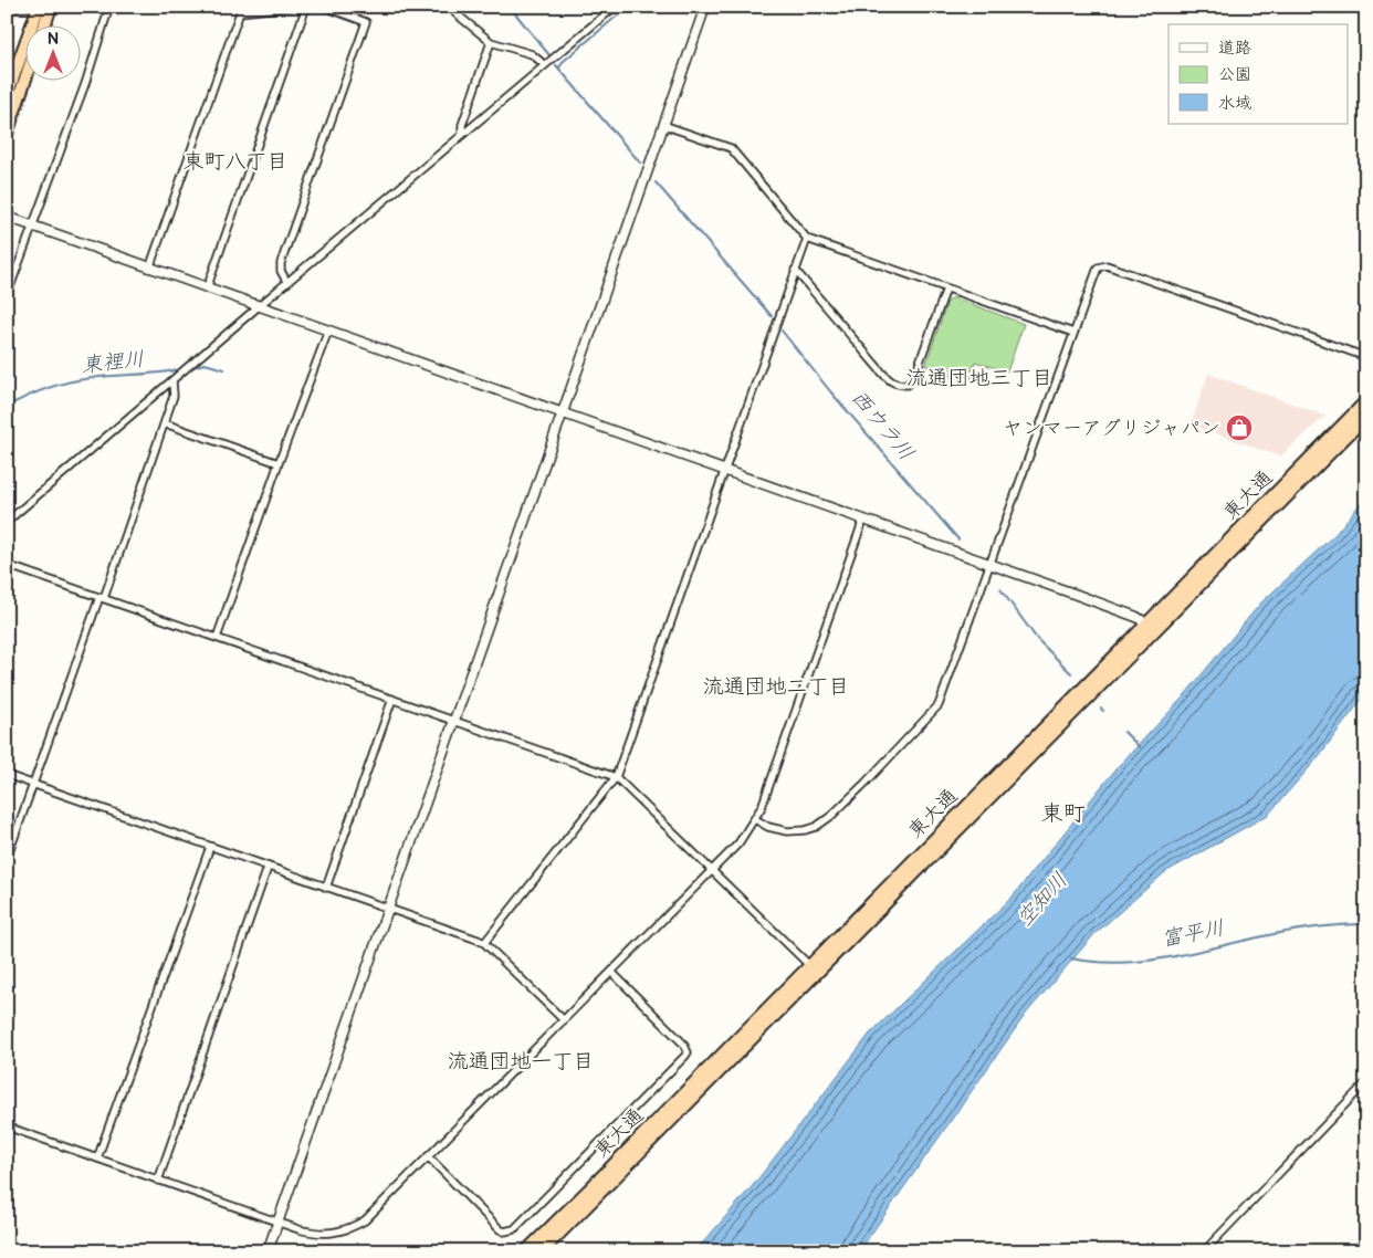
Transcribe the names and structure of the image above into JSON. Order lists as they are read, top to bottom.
{
  "streets": {
    "highway": ["東大通"]
  },
  "districts": [
    "東町八丁目",
    "流通団地三丁目",
    "流通団地二丁目",
    "東町",
    "流通団地一丁目"
  ],
  "water": [
    "東裡川",
    "西ウラ川",
    "空知川",
    "富平川"
  ],
  "places": {
    "shop": ["ヤンマーアグリジャパン"]
  },
  "legend": ["道路", "公園", "水域"],
  "north": "top"
}
